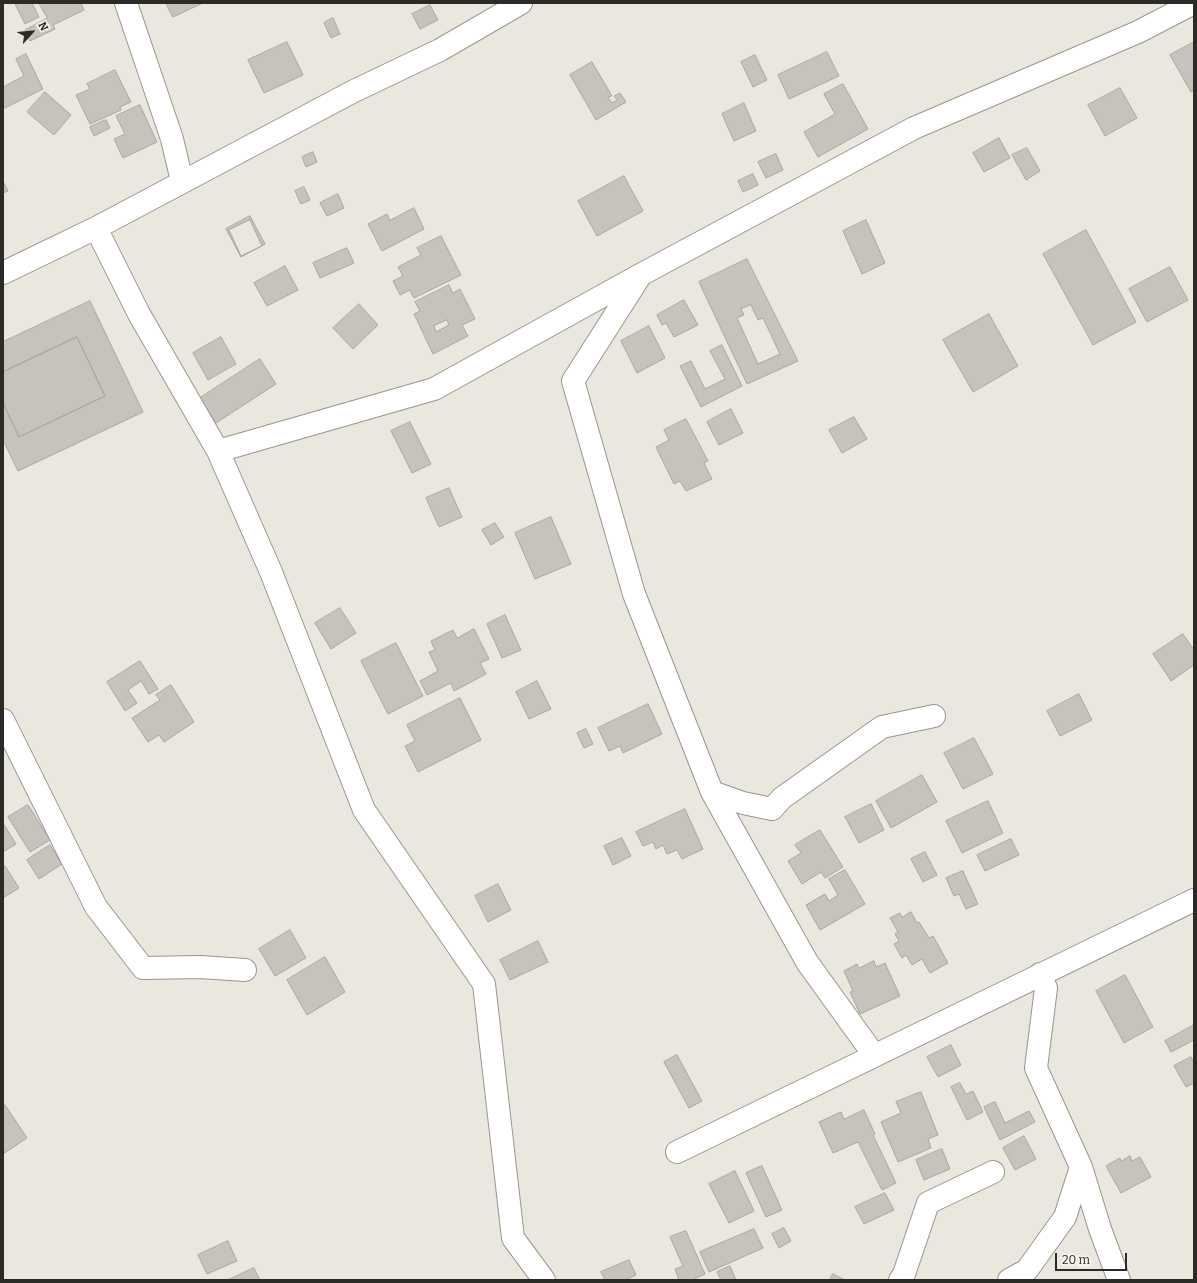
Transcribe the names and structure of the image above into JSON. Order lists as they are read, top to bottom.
{
  "scale_bar": "20 m",
  "north": "top right"
}
